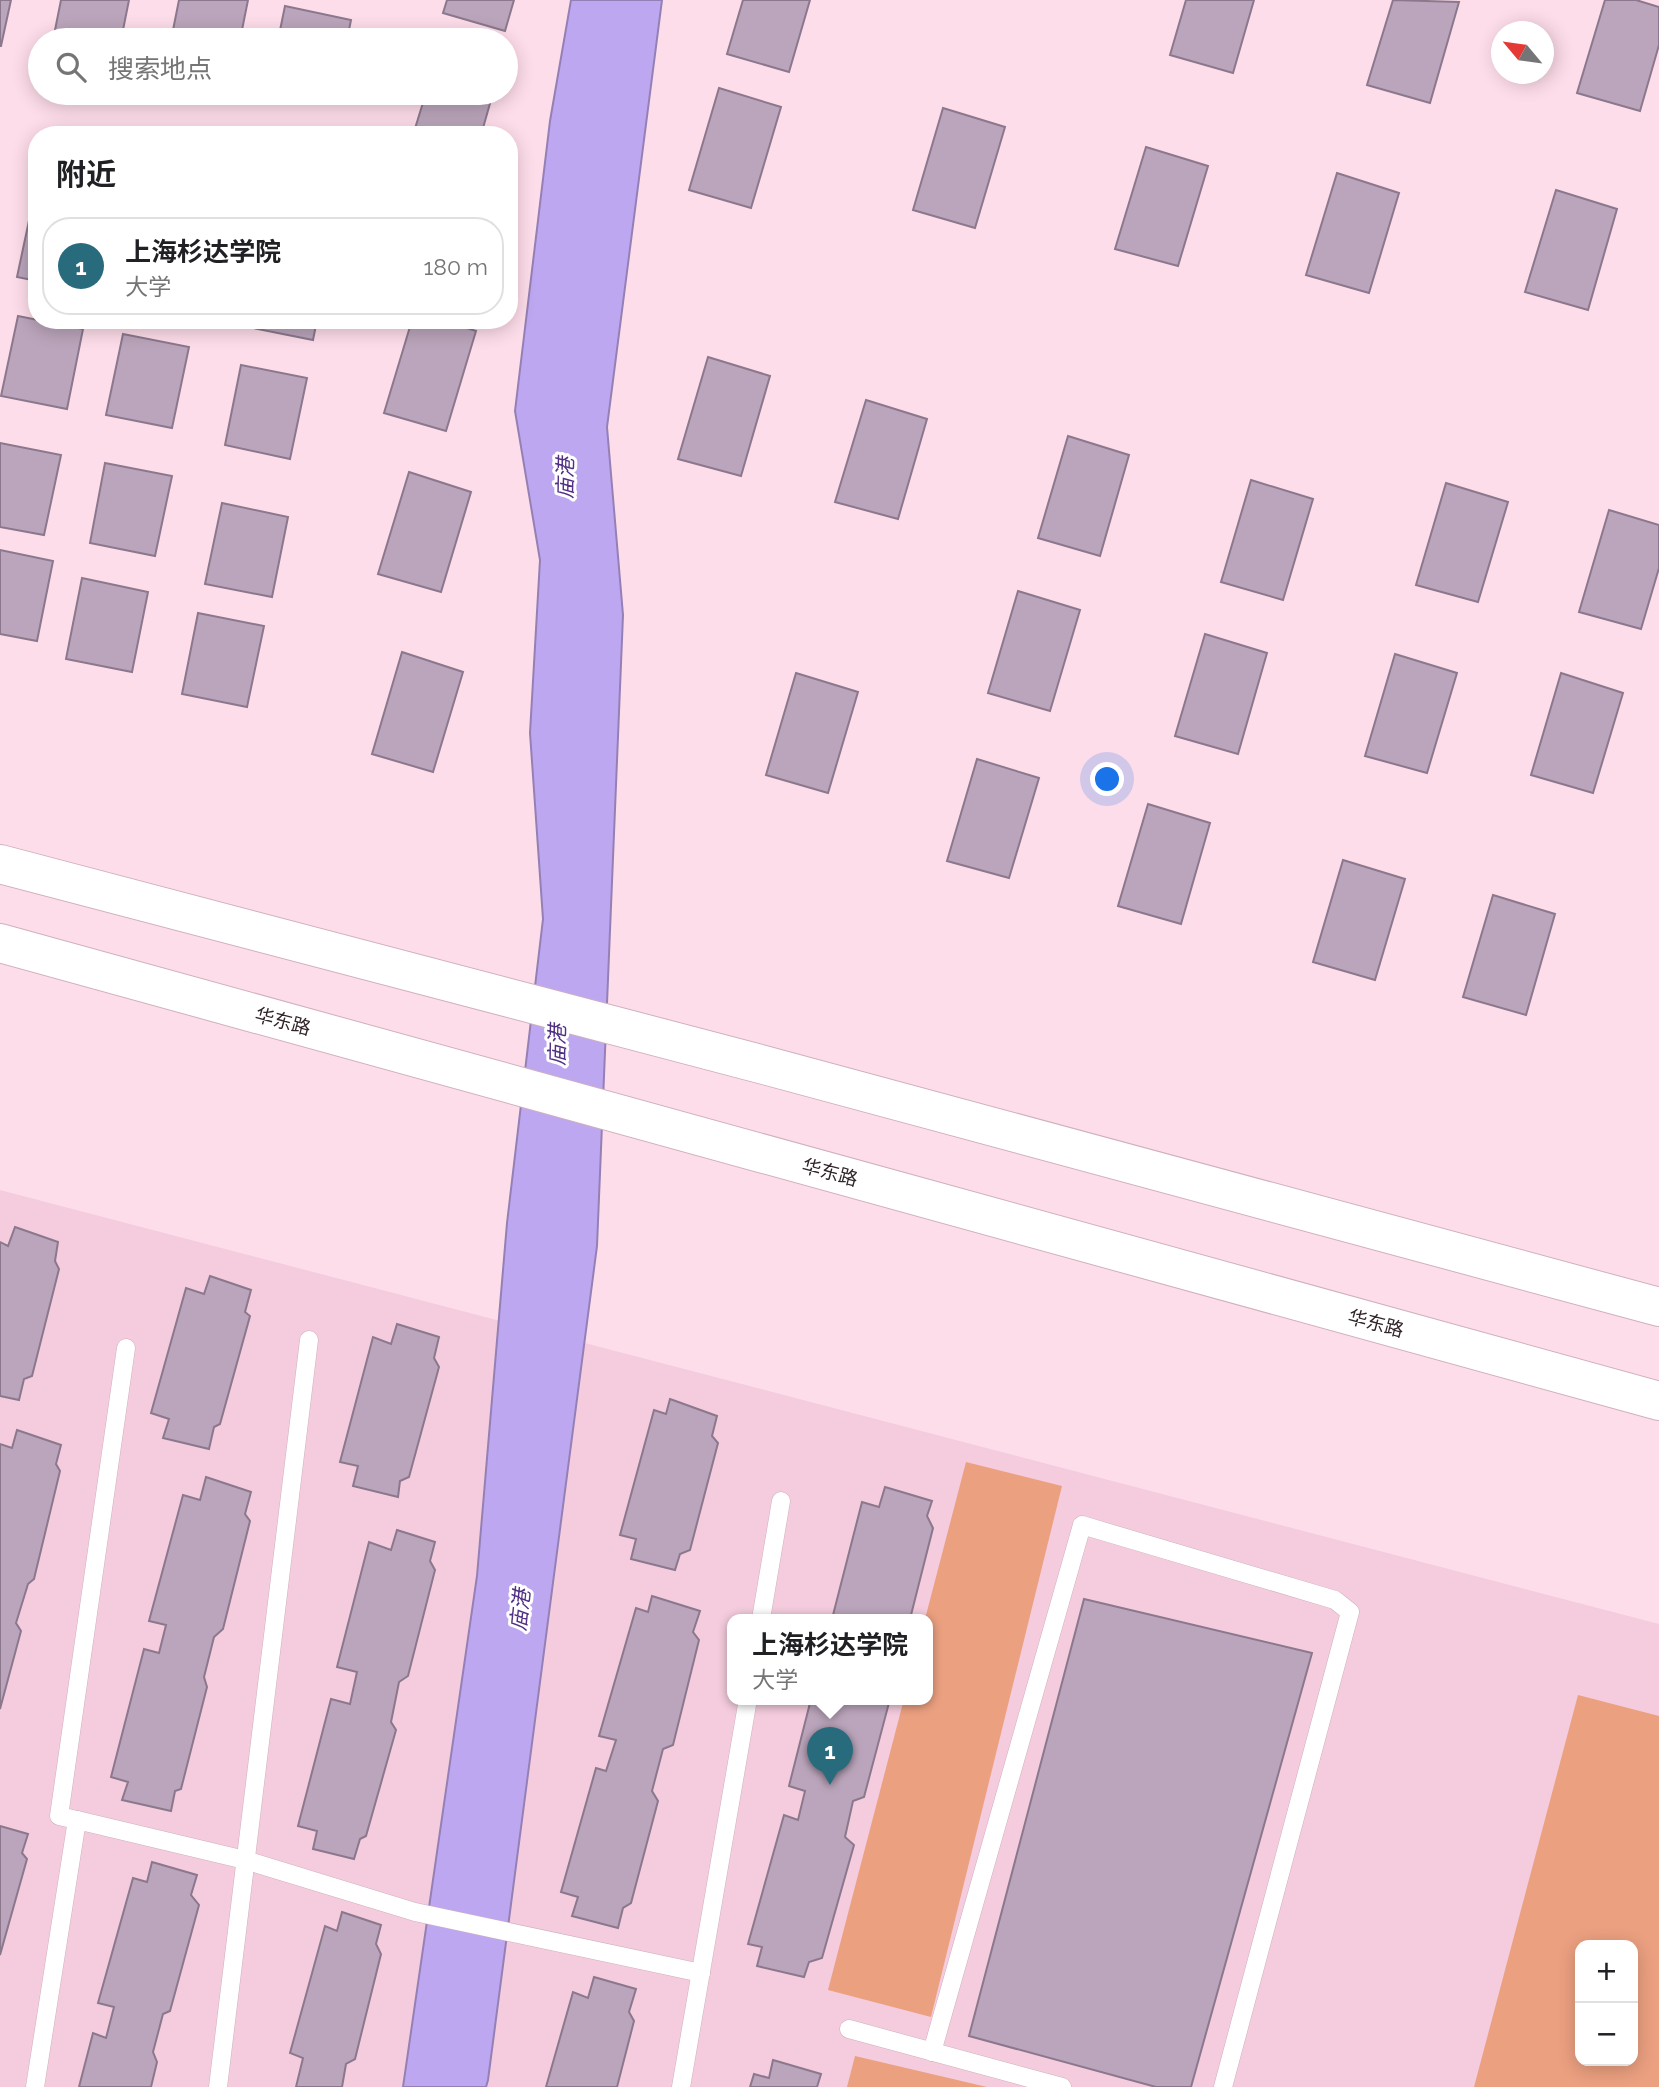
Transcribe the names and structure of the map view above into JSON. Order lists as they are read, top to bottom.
{
  "streets": {
    "highway": ["华东路"]
  },
  "water": ["庙港"],
  "north": "top left",
  "page": {
    "search": "搜索地点",
    "heading": "附近",
    "list": [
      {
        "mark": "1",
        "name": "上海杉达学院",
        "note": "大学",
        "value": "180 m"
      }
    ],
    "popup": ["上海杉达学院", "大学"],
    "pins": "1",
    "map_buttons": ["+", "−"]
  }
}
